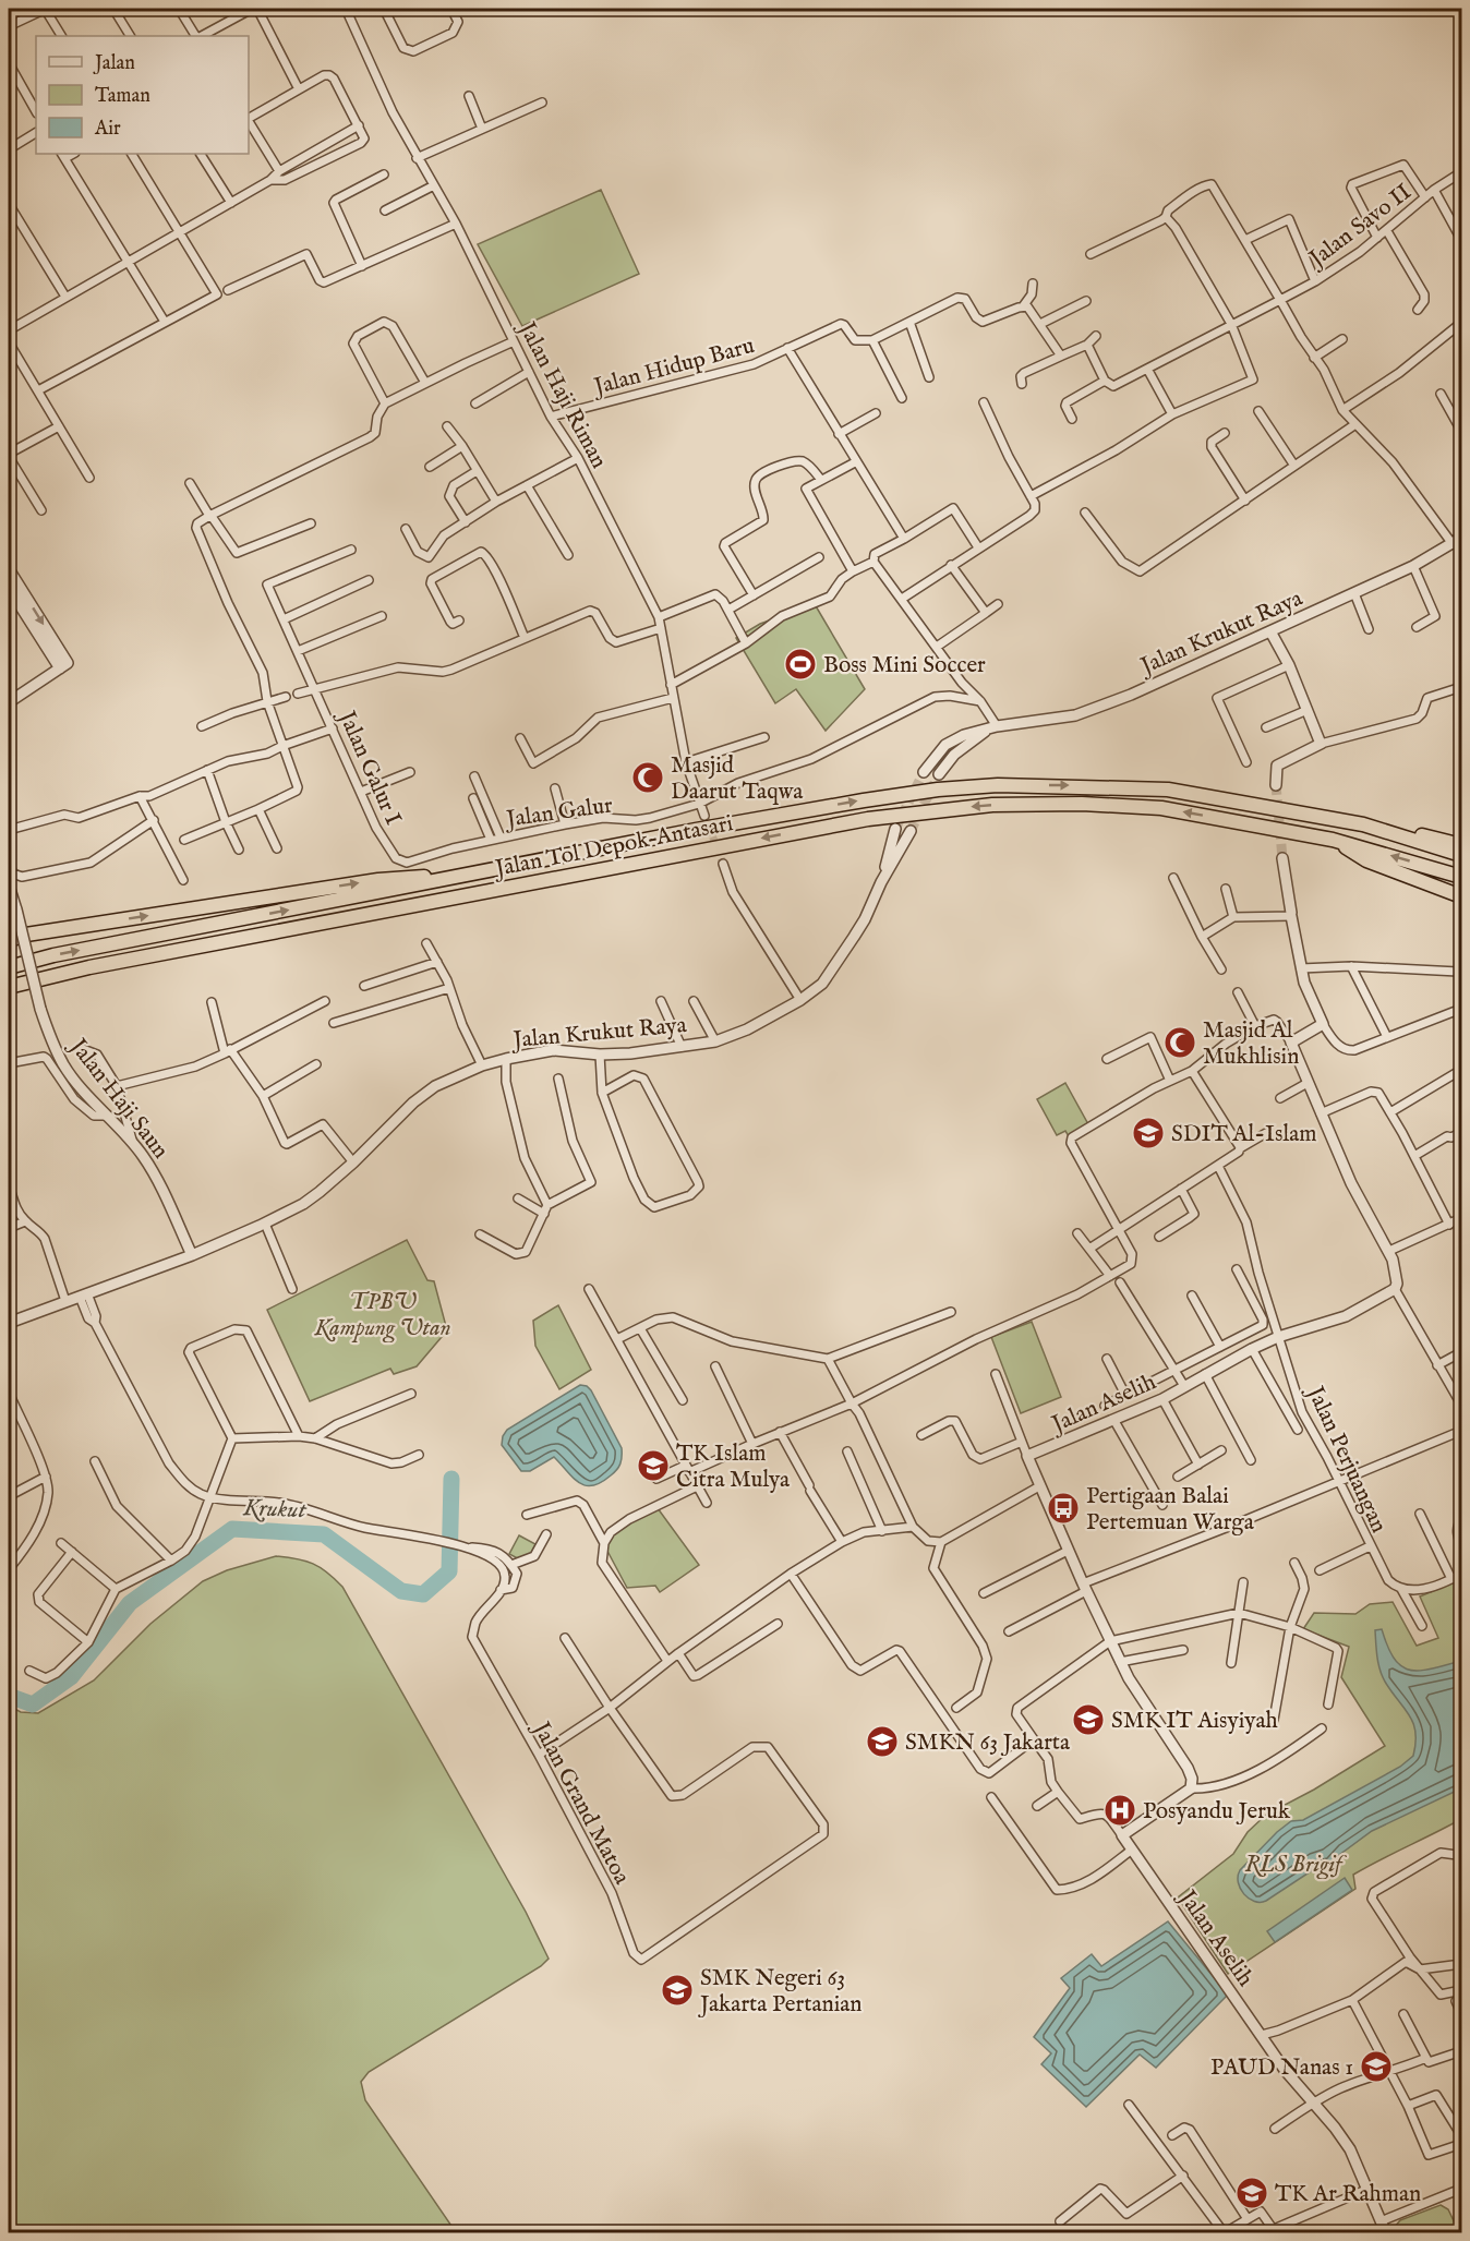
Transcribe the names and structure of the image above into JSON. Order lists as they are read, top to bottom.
{
  "streets": {
    "highway": ["Jalan Tol Depok–Antasari"],
    "street": [
      "Jalan Savo II",
      "Jalan Hidup Baru",
      "Jalan Haji Riman",
      "Jalan Krukut Raya",
      "Jalan Galur I",
      "Jalan Galur",
      "Jalan Haji Saun",
      "Jalan Aselih",
      "Jalan Perjuangan",
      "Jalan Grand Matoa"
    ]
  },
  "crossings": [
    ["Jalan Hidup Baru", "Jalan Haji Riman"],
    ["Jalan Haji Riman", "Jalan Galur"],
    ["Jalan Krukut Raya", "Jalan Haji Saun"],
    ["Jalan Galur I", "Jalan Galur"],
    ["Jalan Aselih", "Jalan Perjuangan"]
  ],
  "water": ["Krukut"],
  "parks": ["TPBU Kampung Utan", "RLS Brigif"],
  "places": {
    "sports": ["Boss Mini Soccer"],
    "mosque": ["Masjid Daarut Taqwa", "Masjid Al Mukhlisin"],
    "school or university": [
      "SDIT Al-Islam",
      "TK Islam Citra Mulya",
      "SMK IT Aisyiyah",
      "SMKN 63 Jakarta",
      "SMK Negeri 63 Jakarta Pertanian",
      "PAUD Nanas 1",
      "TK Ar Rahman"
    ],
    "bus stop": ["Pertigaan Balai Pertemuan Warga"],
    "hospital": ["Posyandu Jeruk"]
  },
  "legend": ["Jalan", "Taman", "Air"]
}
